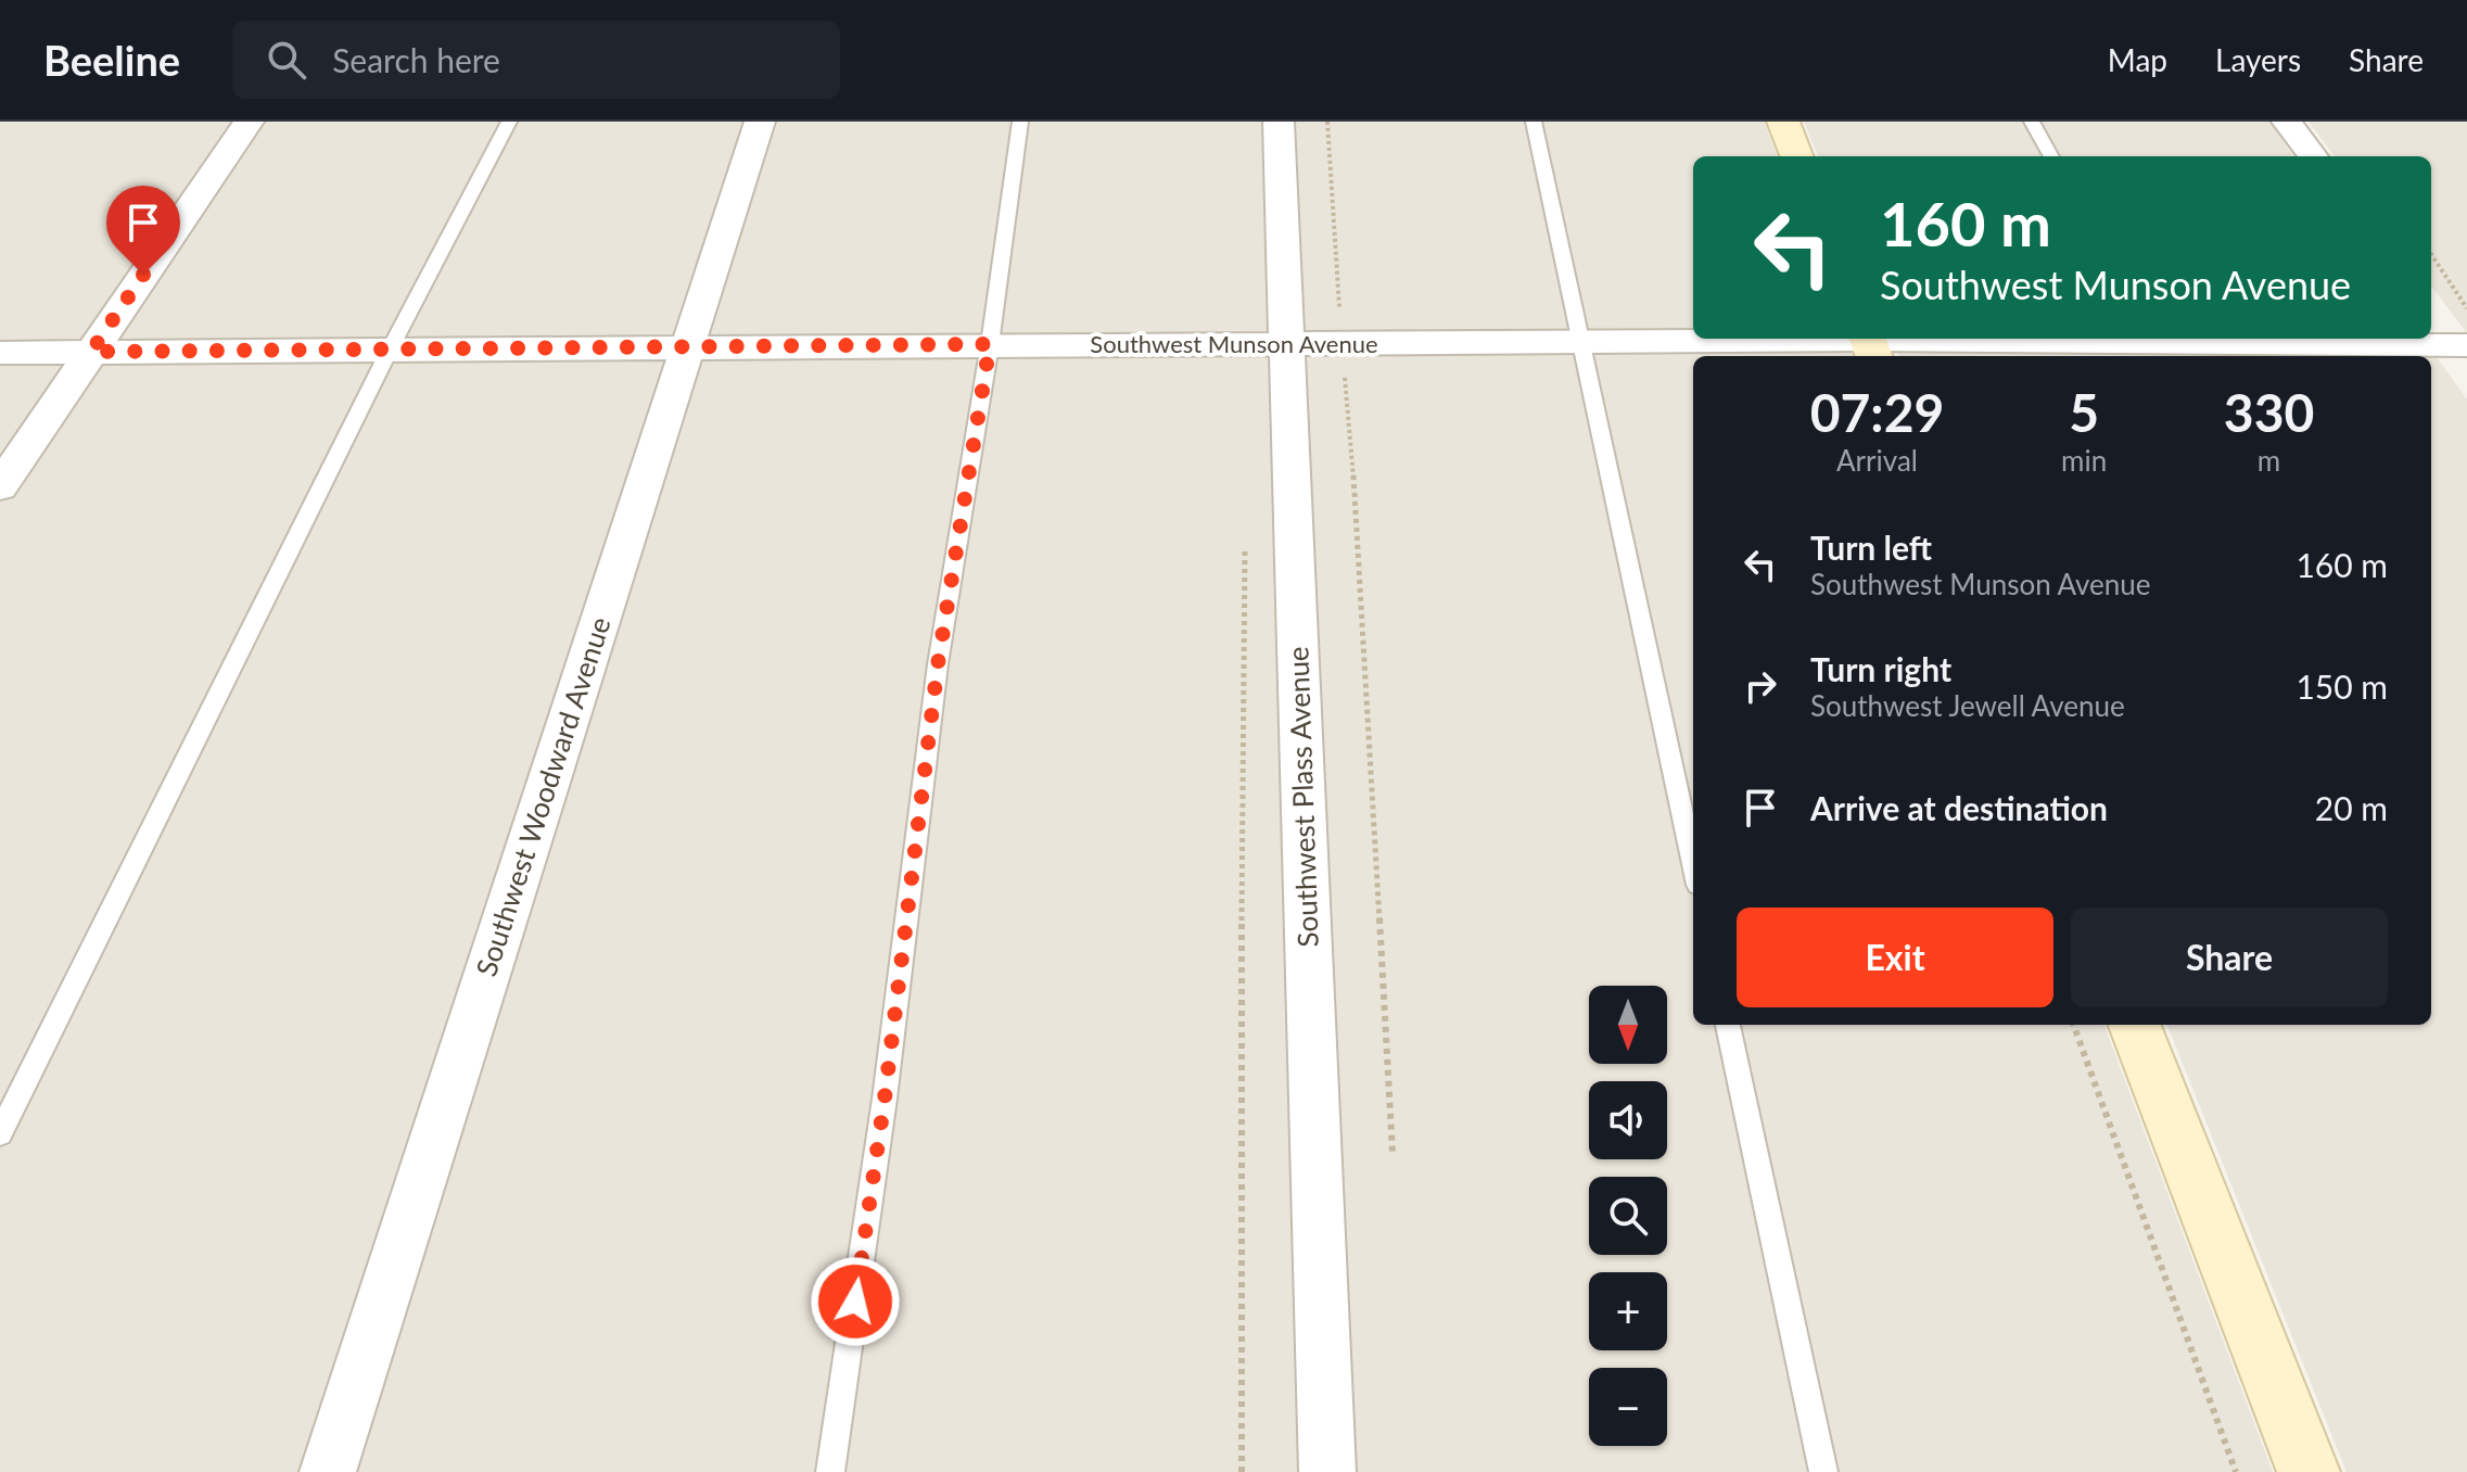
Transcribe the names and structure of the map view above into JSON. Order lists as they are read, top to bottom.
{
  "streets": {
    "street": ["Southwest Munson Avenue", "Southwest Woodward Avenue", "Southwest Plass Avenue"]
  },
  "crossings": [
    ["Southwest Munson Avenue", "Southwest Woodward Avenue"],
    ["Southwest Munson Avenue", "Southwest Plass Avenue"]
  ],
  "north": "bottom",
  "page": {
    "header": "Beeline",
    "search": "Search here",
    "nav": ["Map", "Layers", "Share"],
    "turn": ["160 m", "Southwest Munson Avenue"],
    "eta": [
      "07:29",
      "Arrival",
      "5",
      "min",
      "330",
      "m"
    ],
    "list": [
      {
        "name": "Turn left",
        "note": "Southwest Munson Avenue",
        "value": "160 m"
      },
      {
        "name": "Turn right",
        "note": "Southwest Jewell Avenue",
        "value": "150 m"
      },
      {
        "name": "Arrive at destination",
        "value": "20 m"
      }
    ],
    "buttons": ["Exit", "Share"],
    "map_buttons": ["+", "−"]
  }
}
